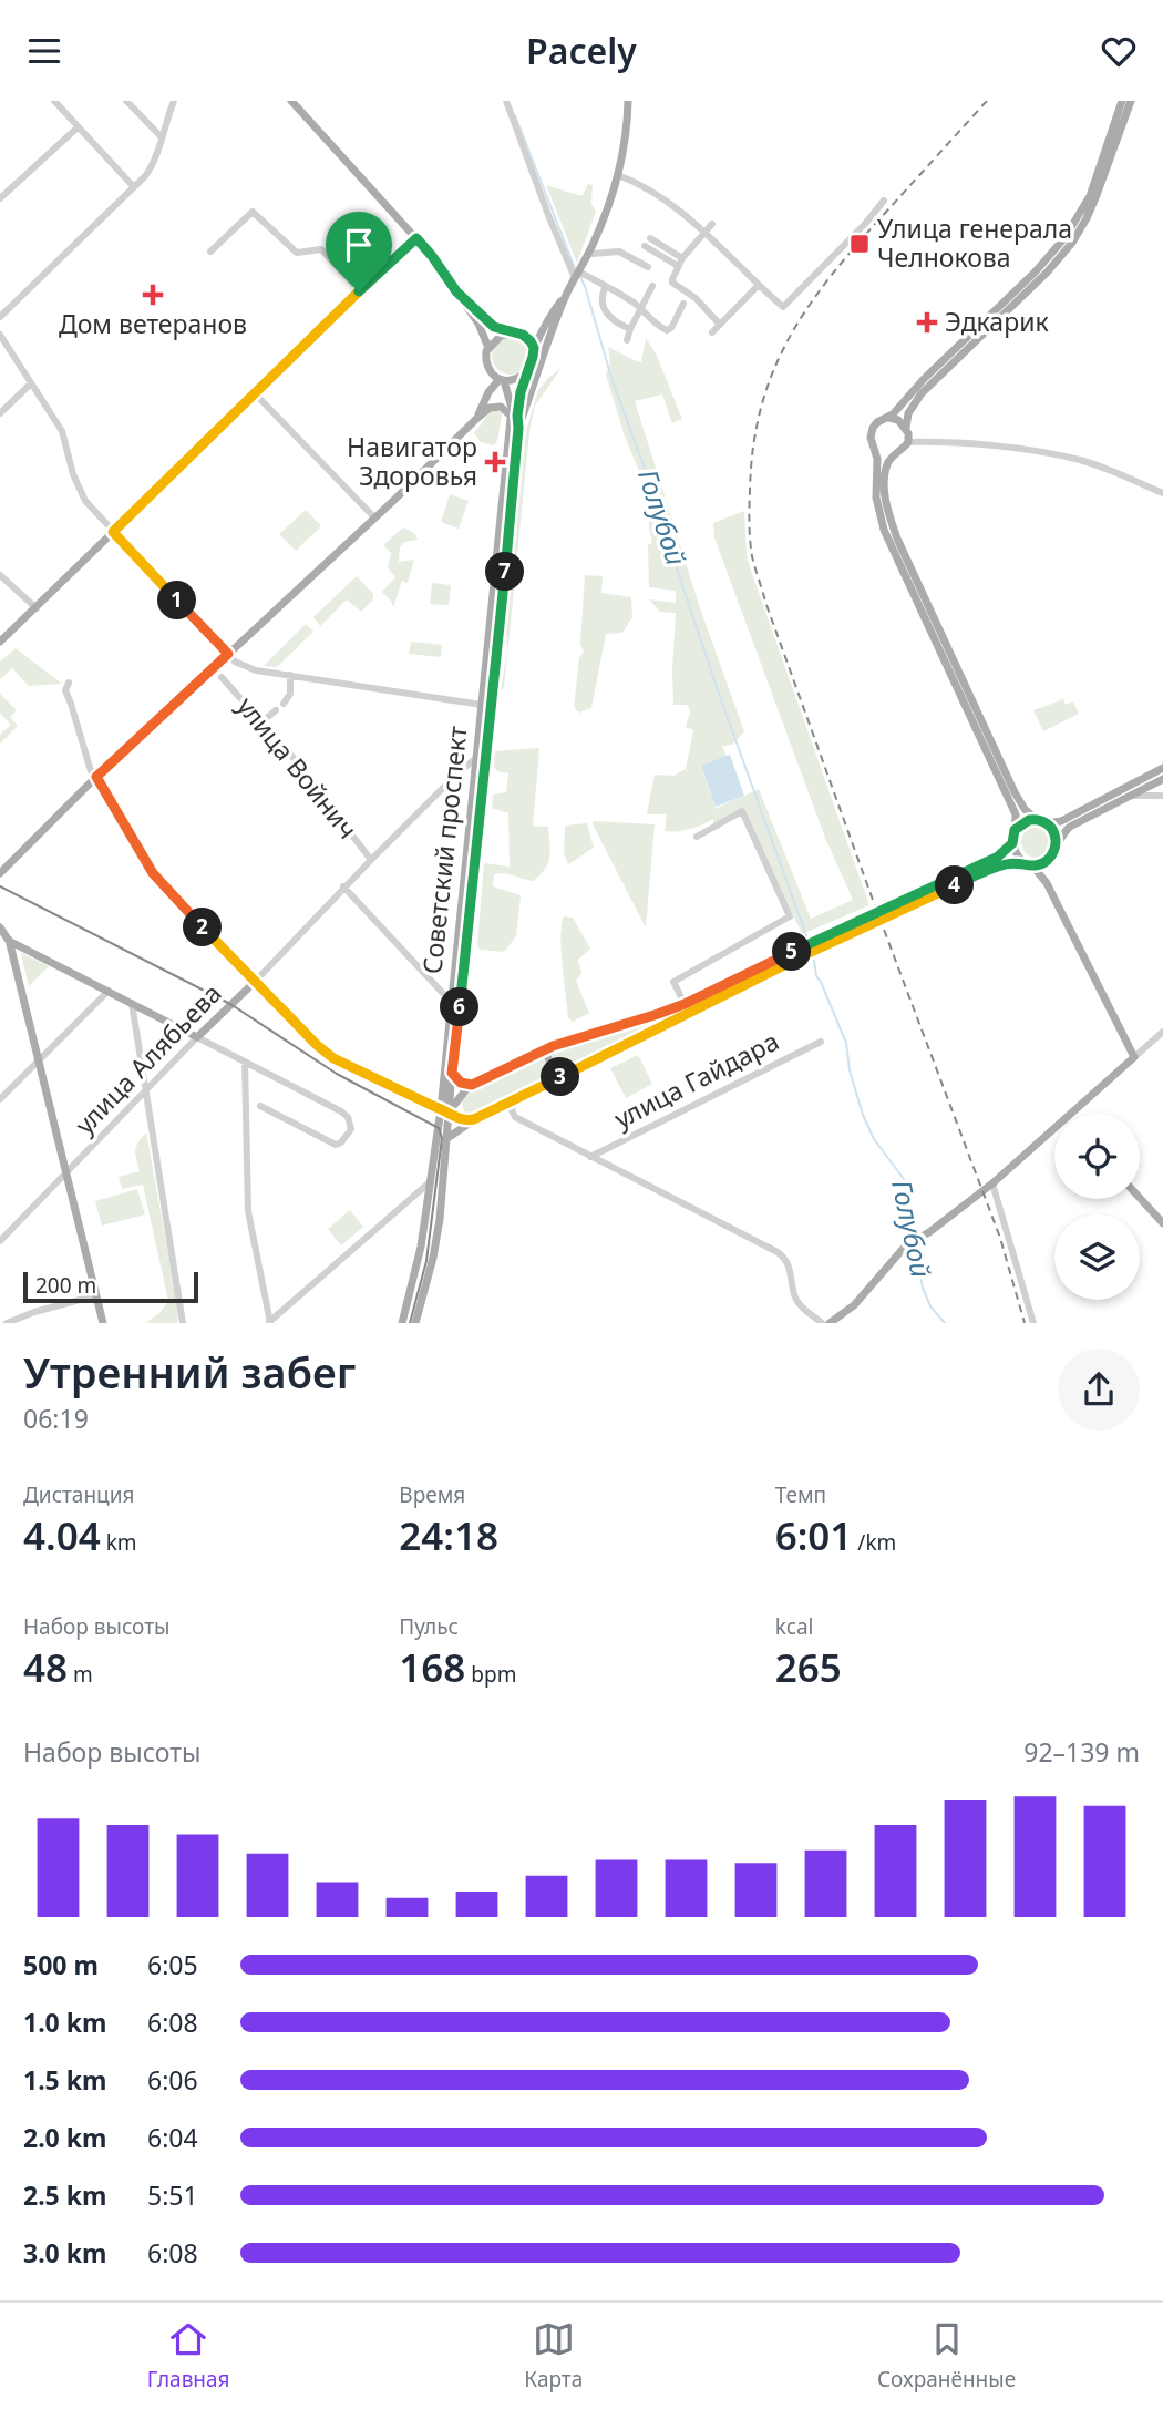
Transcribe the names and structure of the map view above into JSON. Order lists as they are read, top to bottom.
{
  "streets": {
    "main road": ["Советский проспект", "улица Алябьева"],
    "street": ["улица Войнич", "улица Гайдара"]
  },
  "crossings": [
    ["улица Войнич", "улица Алябьева"],
    ["Советский проспект", "улица Алябьева"]
  ],
  "water": ["Голубой"],
  "places": {
    "transit": ["Улица генерала Челнокова"],
    "health": ["Дом ветеранов", "Эдкарик", "Навигатор Здоровья"]
  },
  "scale_bar": "200 m",
  "page": {
    "header": "Pacely",
    "pins": [
      "7",
      "1",
      "4",
      "2",
      "5",
      "6",
      "3"
    ],
    "scale": "200 m",
    "heading": ["Утренний забег", "06:19"],
    "stats": [
      ["Дистанция", "4.04 km"],
      ["Время", "24:18"],
      ["Темп", "6:01 /km"],
      ["Набор высоты", "48 m"],
      ["Пульс", "168 bpm"],
      ["kcal", "265"]
    ],
    "chart": ["Набор высоты", "92–139 m"],
    "list": [
      {
        "name": "500 m",
        "note": "6:05"
      },
      {
        "name": "1.0 km",
        "note": "6:08"
      },
      {
        "name": "1.5 km",
        "note": "6:06"
      },
      {
        "name": "2.0 km",
        "note": "6:04"
      },
      {
        "name": "2.5 km",
        "note": "5:51"
      },
      {
        "name": "3.0 km",
        "note": "6:08"
      }
    ],
    "tabs": ["Главная", "Карта", "Сохранённые"]
  }
}
